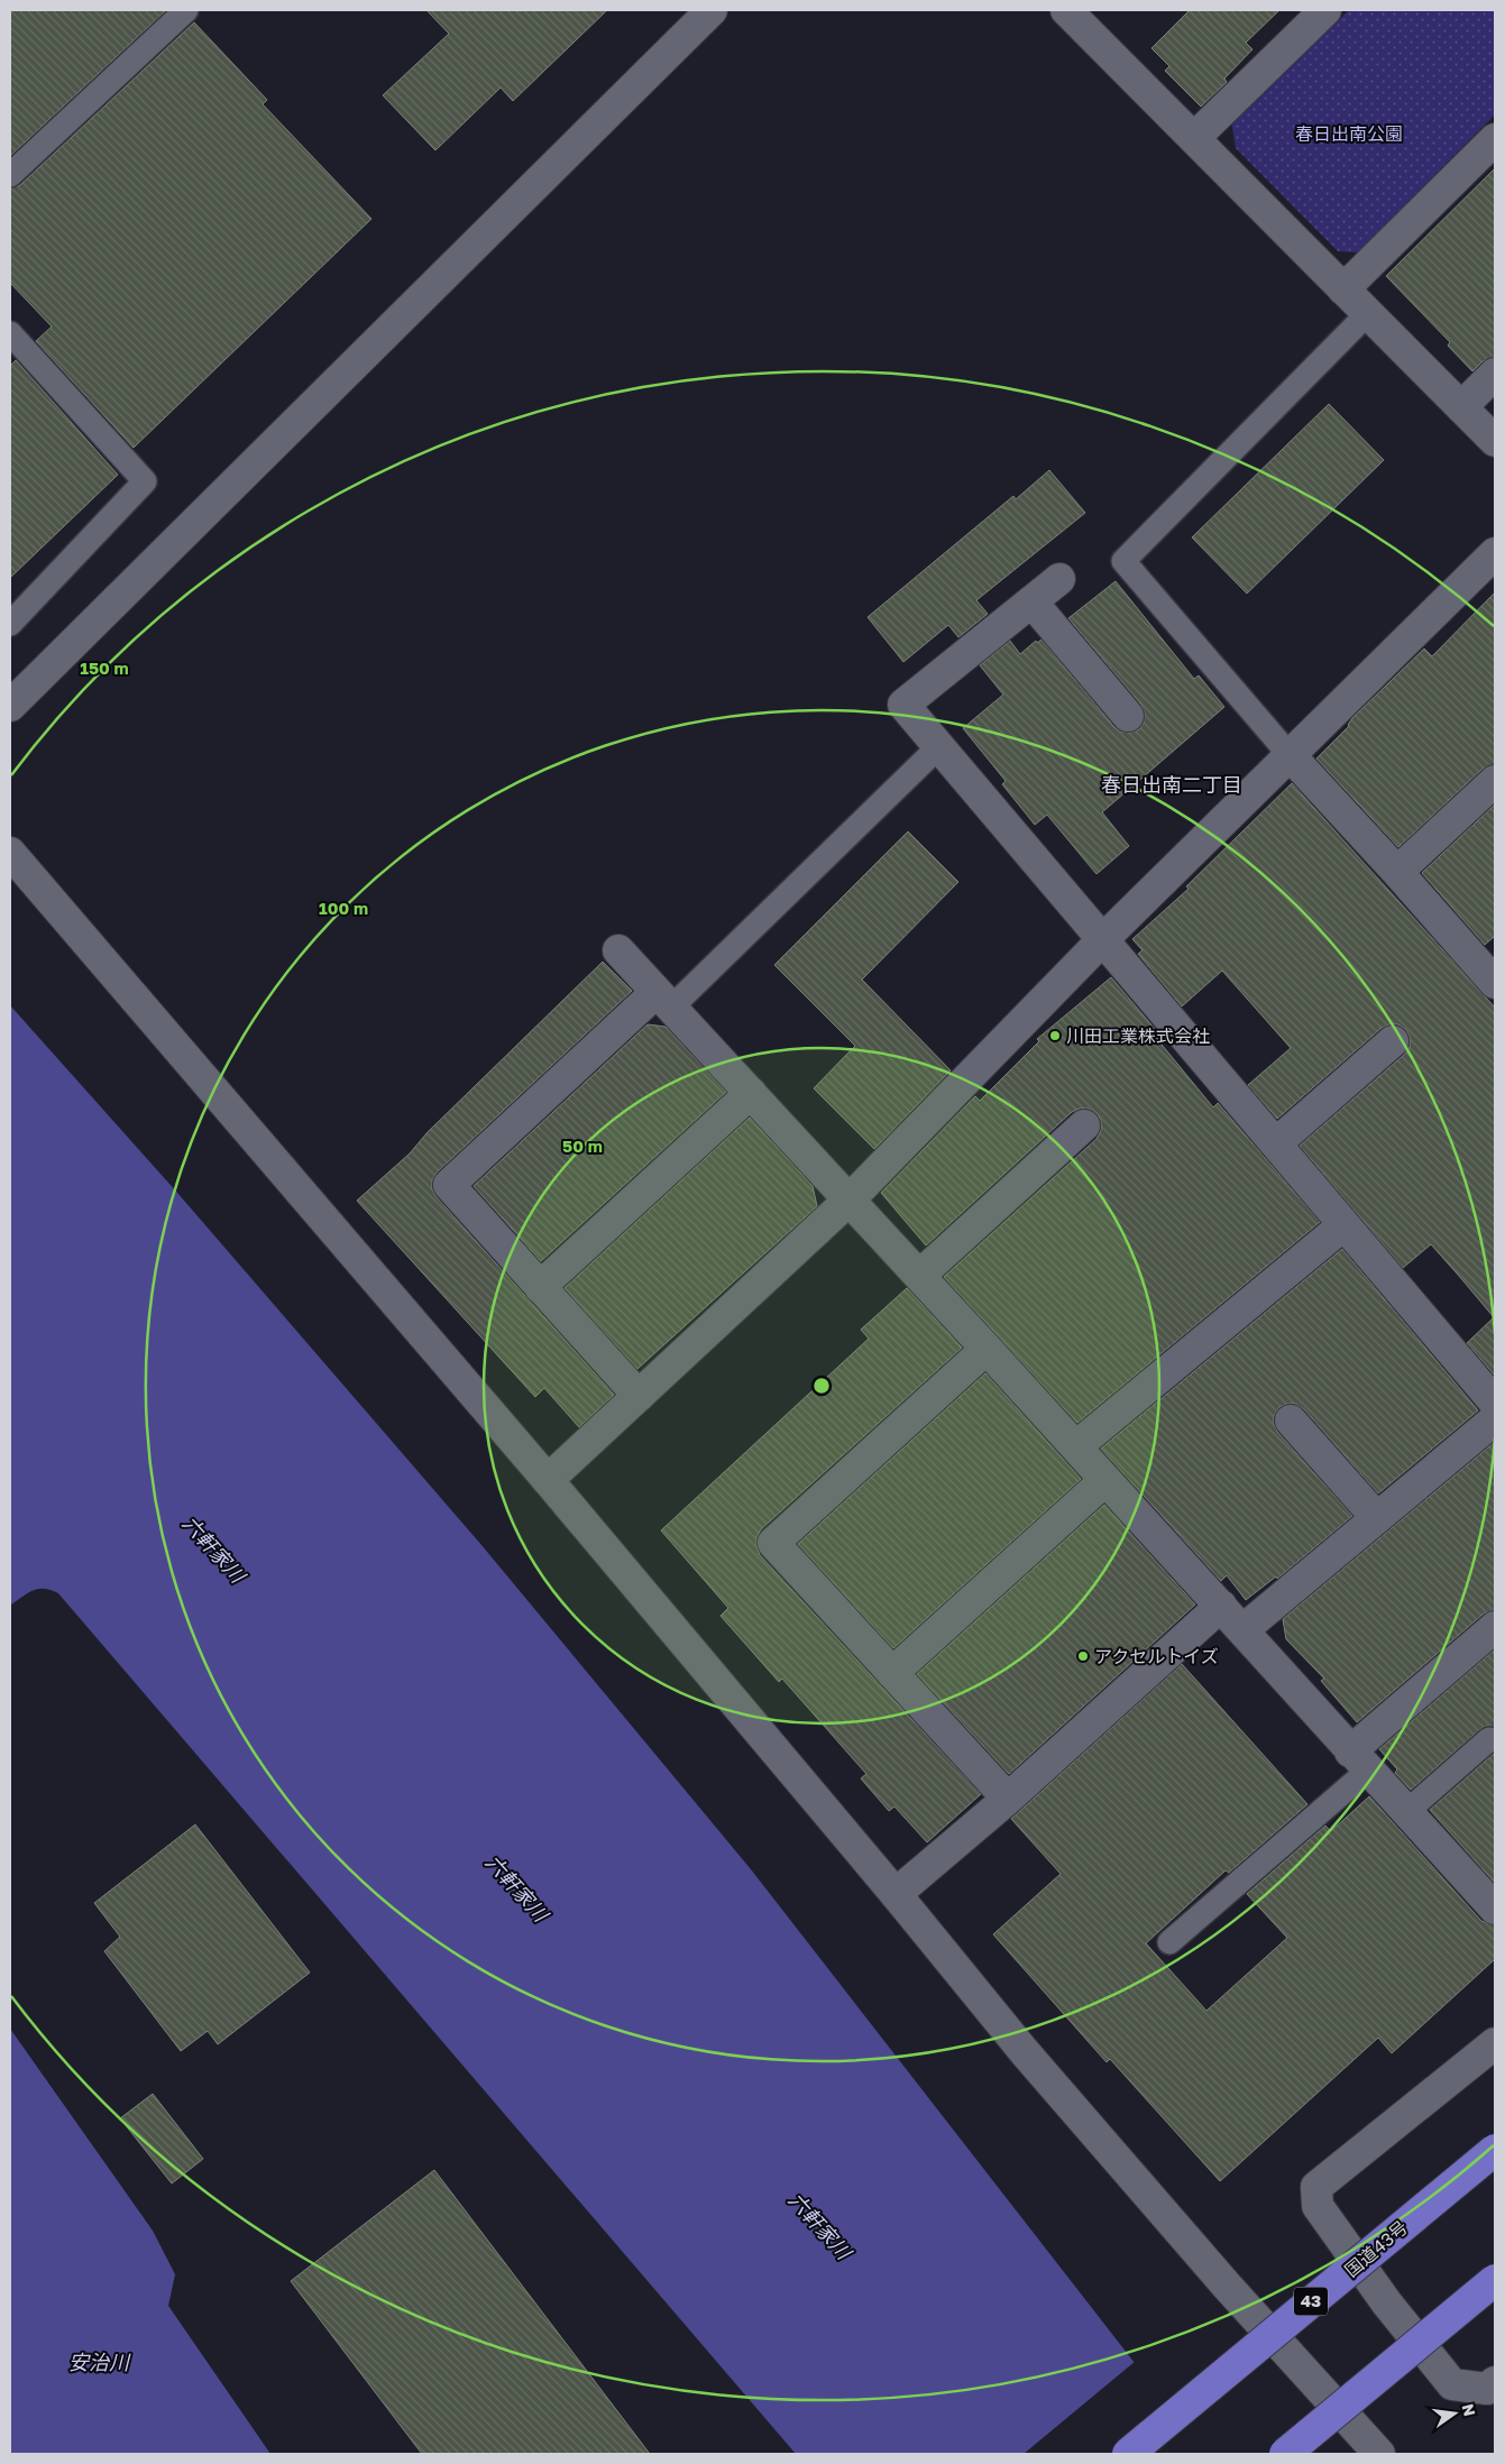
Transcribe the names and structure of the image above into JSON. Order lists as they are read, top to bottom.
{
  "streets": {
    "highway": ["国道43号", "43"]
  },
  "districts": ["春日出南二丁目"],
  "water": ["六軒家川", "安治川"],
  "parks": ["春日出南公園"],
  "places": ["川田工業株式会社", "アクセルトイズ"],
  "north": "right",
  "rings": ["150 m", "100 m", "50 m"]
}
